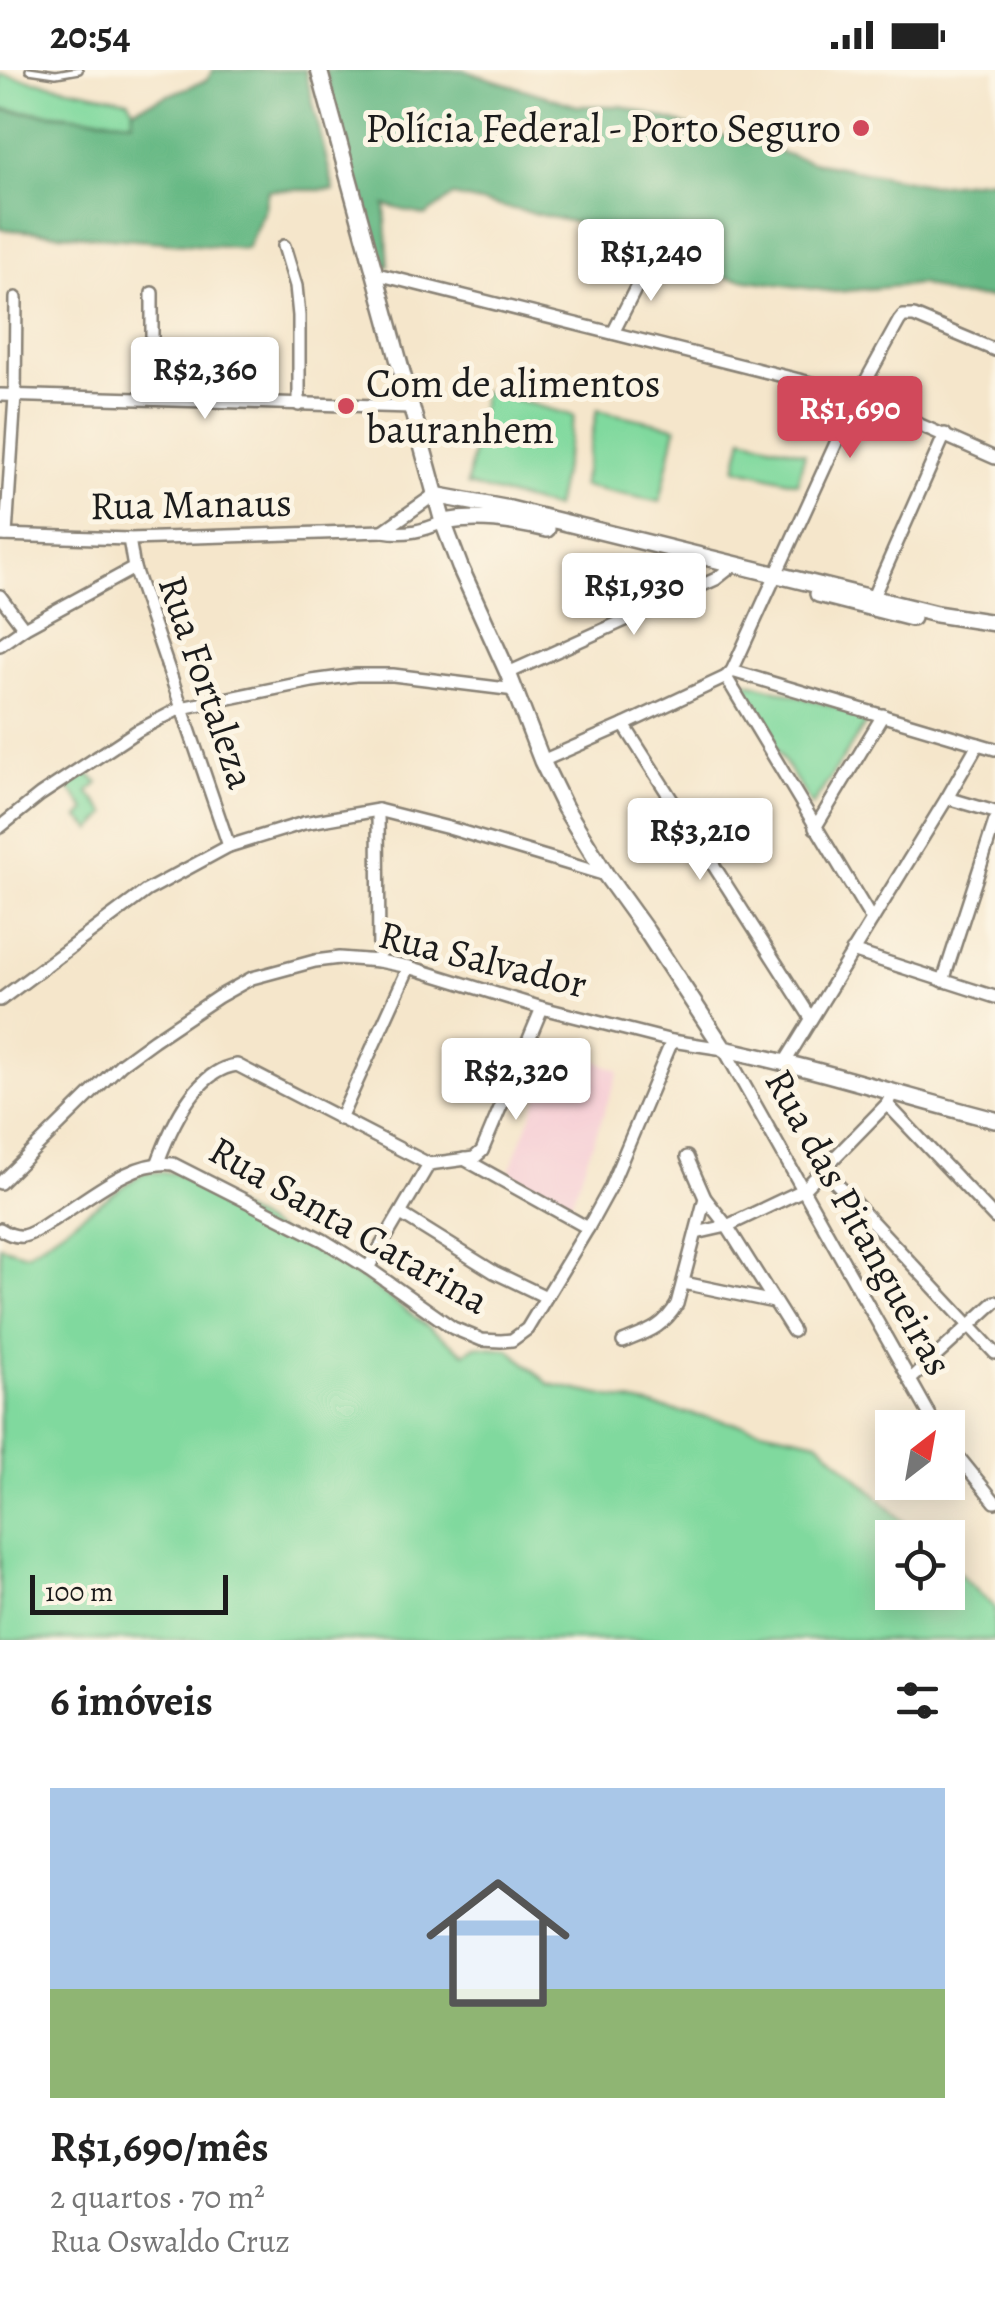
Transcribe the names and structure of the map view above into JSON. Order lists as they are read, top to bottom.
{
  "streets": {
    "street": [
      "Rua Manaus",
      "Rua Fortaleza",
      "Rua Salvador",
      "Rua das Pitangueiras",
      "Rua Santa Catarina"
    ]
  },
  "crossings": [
    ["Rua Manaus", "Rua Fortaleza"],
    ["Rua Salvador", "Rua das Pitangueiras"],
    ["Rua Salvador", "Rua Santa Catarina"]
  ],
  "places": ["Polícia Federal - Porto Seguro", "Com de alimentos bauranhem"],
  "scale_bar": "100 m",
  "north": "top right",
  "page": {
    "status": "20:54",
    "price": [
      "R$1,240",
      "R$2,360",
      "R$1,690",
      "R$1,930",
      "R$3,210",
      "R$2,320"
    ],
    "scale": "100 m",
    "heading": "6 imóveis",
    "list": [
      {
        "name": "R$1,690/mês",
        "note": "2 quartos · 70 m² · Rua Oswaldo Cruz"
      }
    ]
  }
}
